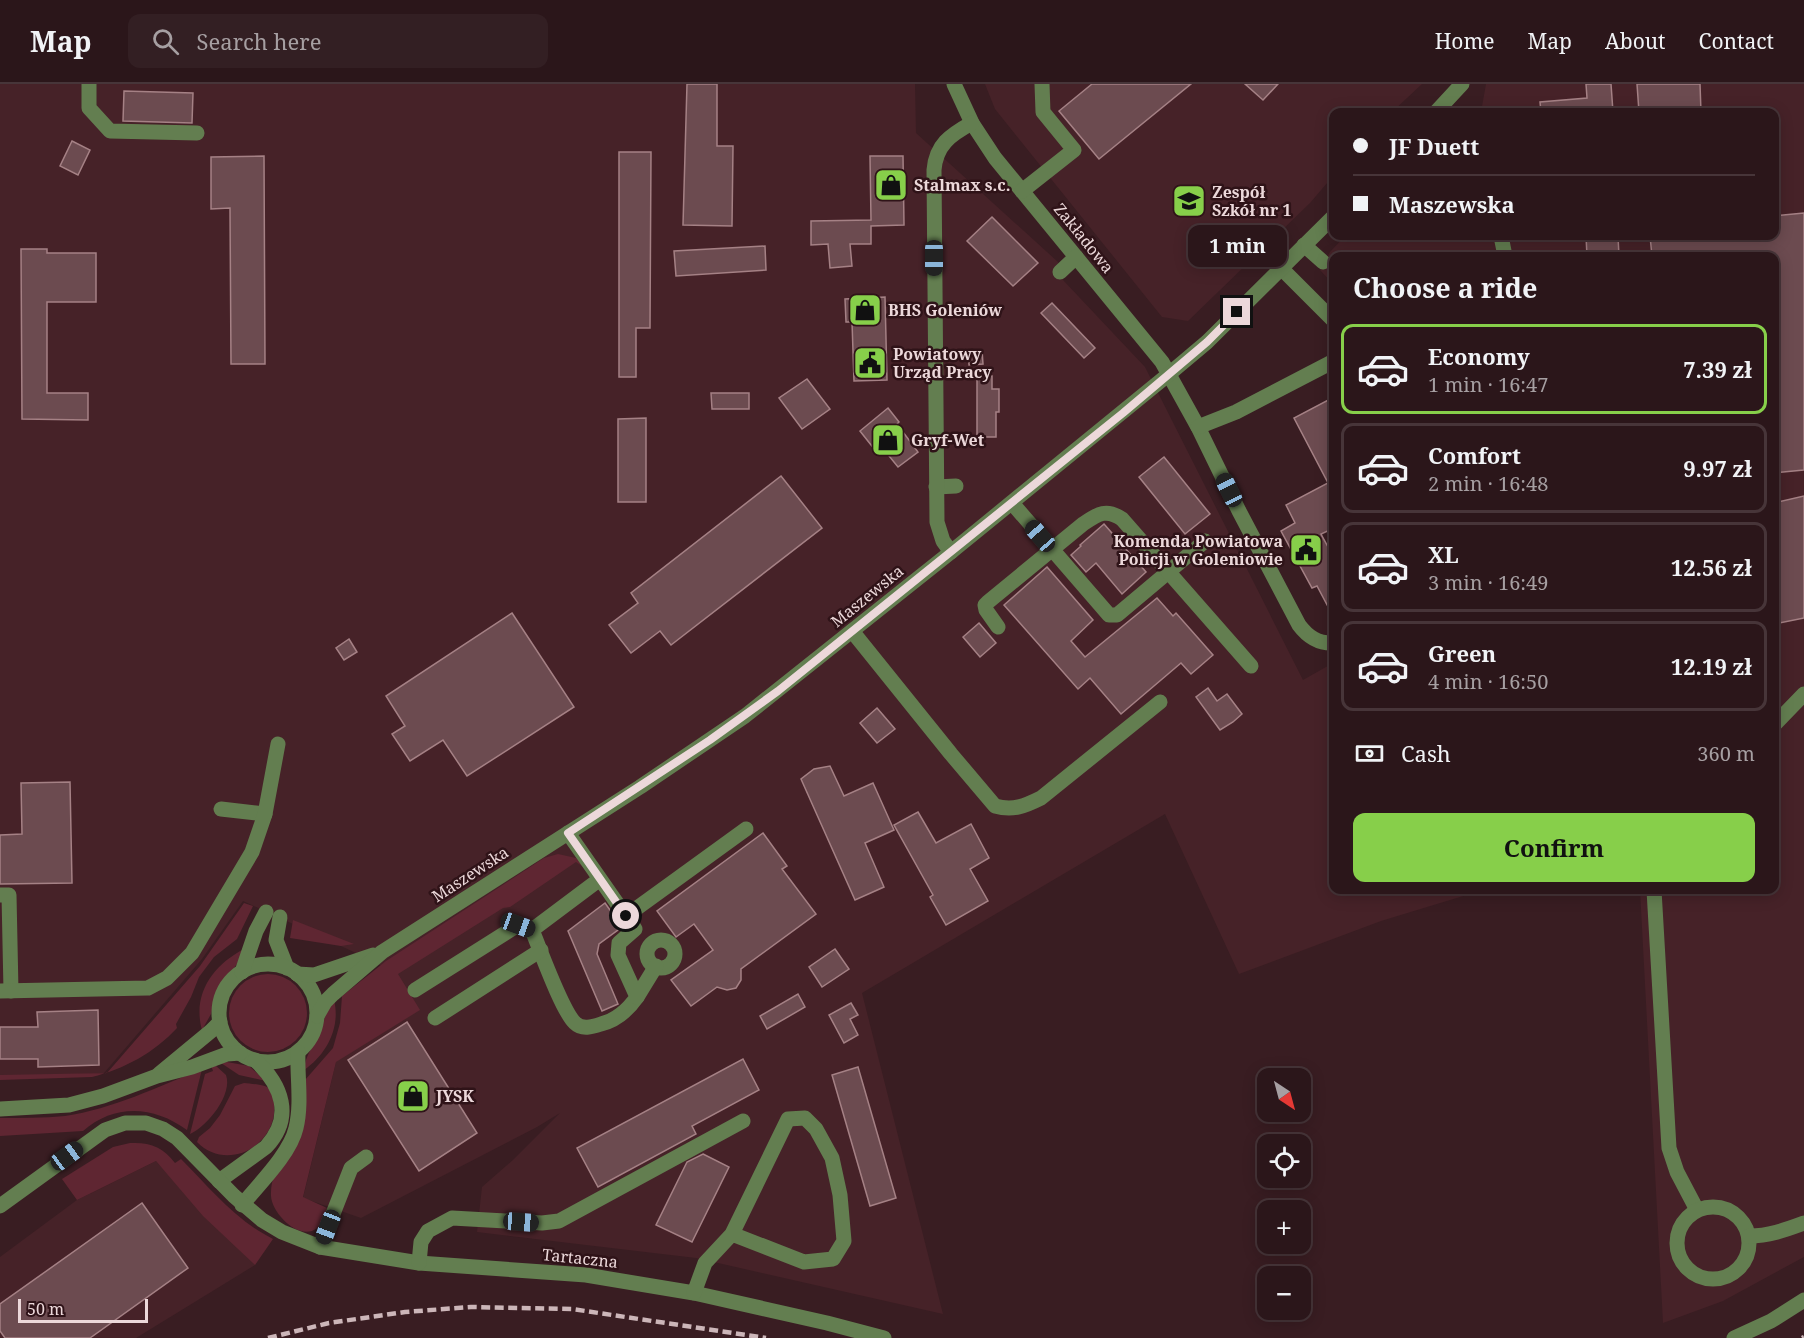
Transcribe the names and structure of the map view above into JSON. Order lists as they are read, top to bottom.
{
  "streets": {
    "street": ["Zakładowa", "Maszewska", "Tartaczna"]
  },
  "crossings": [
    ["Zakładowa", "Maszewska"]
  ],
  "places": {
    "shop": [
      "Stalmax s.c.",
      "BHS Goleniów",
      "Gryf-Wet",
      "JYSK"
    ],
    "school or university": ["Zespół Szkół nr 1"],
    "public building": ["Powiatowy Urząd Pracy", "Komenda Powiatowa Policji w Goleniowie"]
  },
  "scale_bar": "50 m",
  "north": "bottom right",
  "page": {
    "header": "Map",
    "search": "Search here",
    "nav": [
      "Home",
      "Map",
      "About",
      "Contact"
    ],
    "banner": ["JF Duett", "Maszewska"],
    "bubble": "1 min",
    "heading": "Choose a ride",
    "list": [
      {
        "name": "Economy",
        "note": "1 min · 16:47",
        "value": "7.39 zł"
      },
      {
        "name": "Comfort",
        "note": "2 min · 16:48",
        "value": "9.97 zł"
      },
      {
        "name": "XL",
        "note": "3 min · 16:49",
        "value": "12.56 zł"
      },
      {
        "name": "Green",
        "note": "4 min · 16:50",
        "value": "12.19 zł"
      }
    ],
    "pay": ["Cash", "360 m"],
    "buttons": "Confirm",
    "map_buttons": ["+", "−"],
    "scale": "50 m"
  }
}
